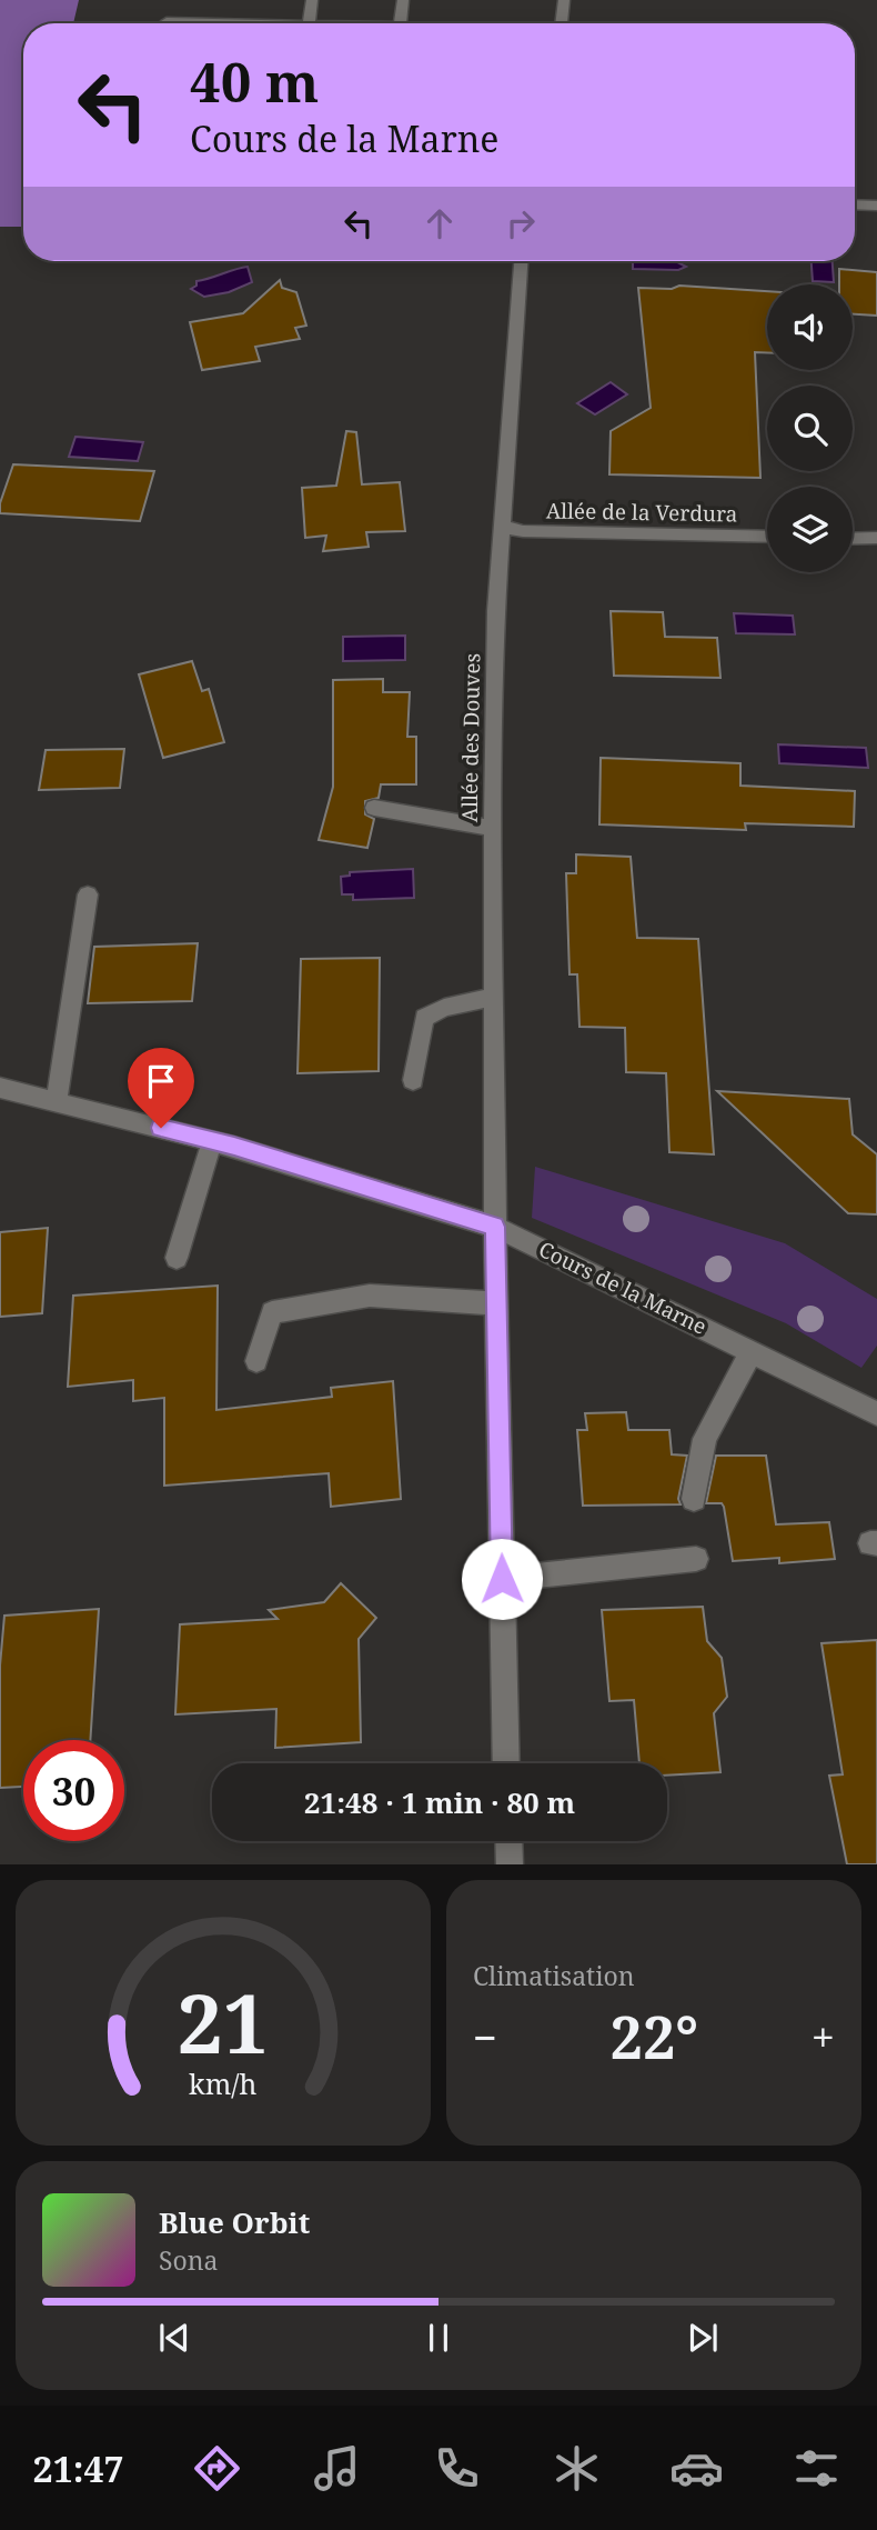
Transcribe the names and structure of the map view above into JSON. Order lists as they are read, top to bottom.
{
  "streets": {
    "street": ["Allée de la Verdura", "Allée des Douves", "Cours de la Marne"]
  },
  "crossings": [
    ["Allée de la Verdura", "Allée des Douves"],
    ["Allée des Douves", "Cours de la Marne"]
  ],
  "page": {
    "turn": ["40 m", "Cours de la Marne"],
    "limit": "30",
    "trip": "21:48 · 1 min · 80 m",
    "tile": "Climatisation",
    "heat": ["−", "22°", "+"],
    "song": ["Blue Orbit", "Sona"],
    "tabs": "21:47",
    "gauge": ["21", "km/h"]
  }
}
